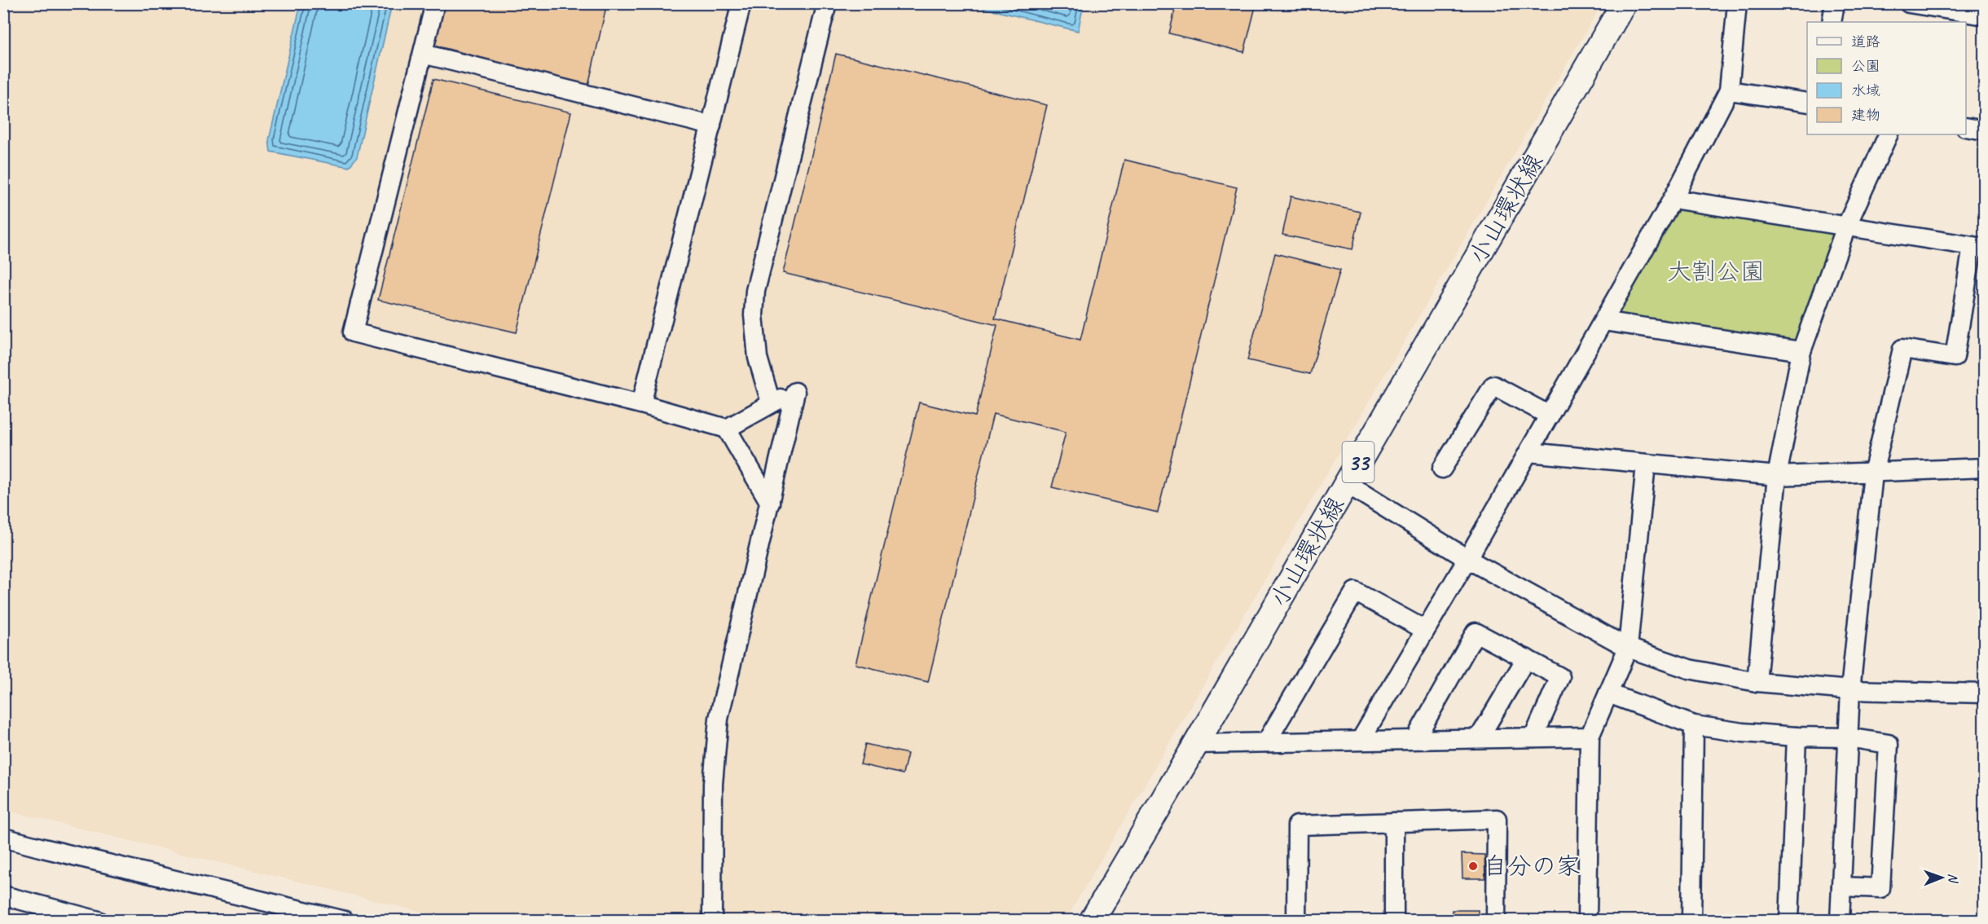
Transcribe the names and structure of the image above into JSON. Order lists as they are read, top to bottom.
{
  "streets": {
    "main road": ["小山環状線", "33"]
  },
  "parks": ["大割公園"],
  "places": ["自分の家"],
  "legend": [
    "道路",
    "公園",
    "水域",
    "建物"
  ],
  "north": "right"
}
